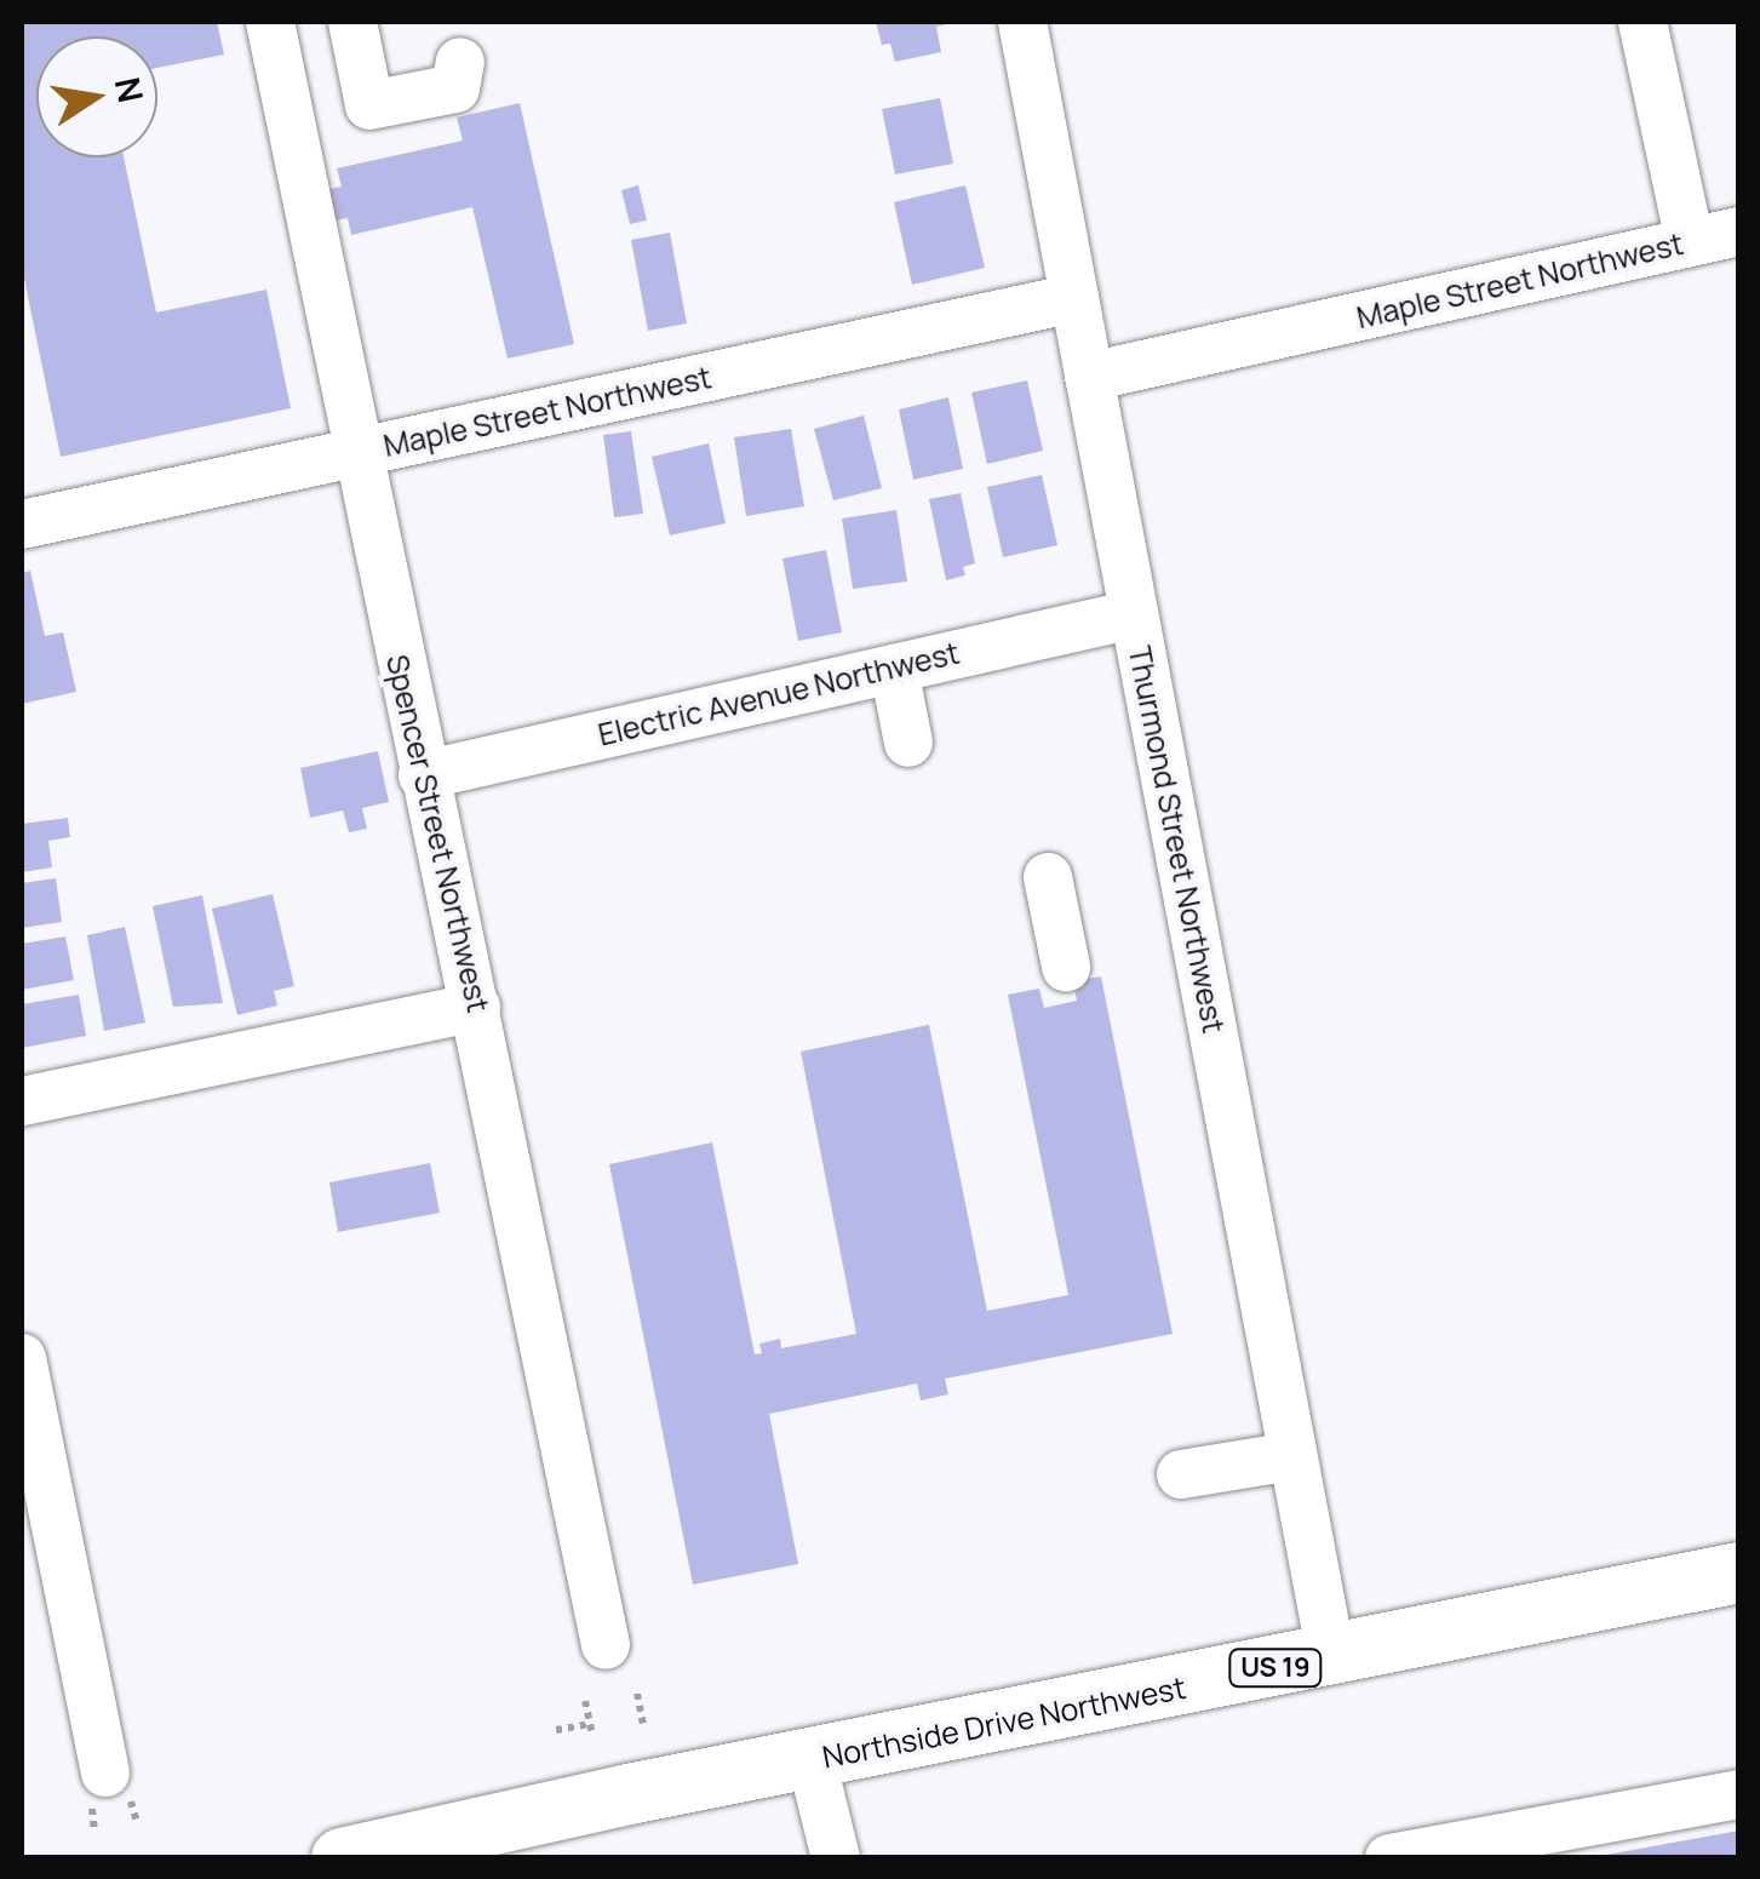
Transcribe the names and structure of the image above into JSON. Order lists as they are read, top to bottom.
{
  "streets": {
    "main road": ["US 19", "Northside Drive Northwest"],
    "street": [
      "Maple Street Northwest",
      "Electric Avenue Northwest",
      "Spencer Street Northwest",
      "Thurmond Street Northwest"
    ]
  },
  "crossings": [
    ["Maple Street Northwest", "Spencer Street Northwest"],
    ["Maple Street Northwest", "Thurmond Street Northwest"],
    ["Electric Avenue Northwest", "Spencer Street Northwest"],
    ["Electric Avenue Northwest", "Thurmond Street Northwest"],
    ["Thurmond Street Northwest", "Northside Drive Northwest"]
  ],
  "north": "right"
}
